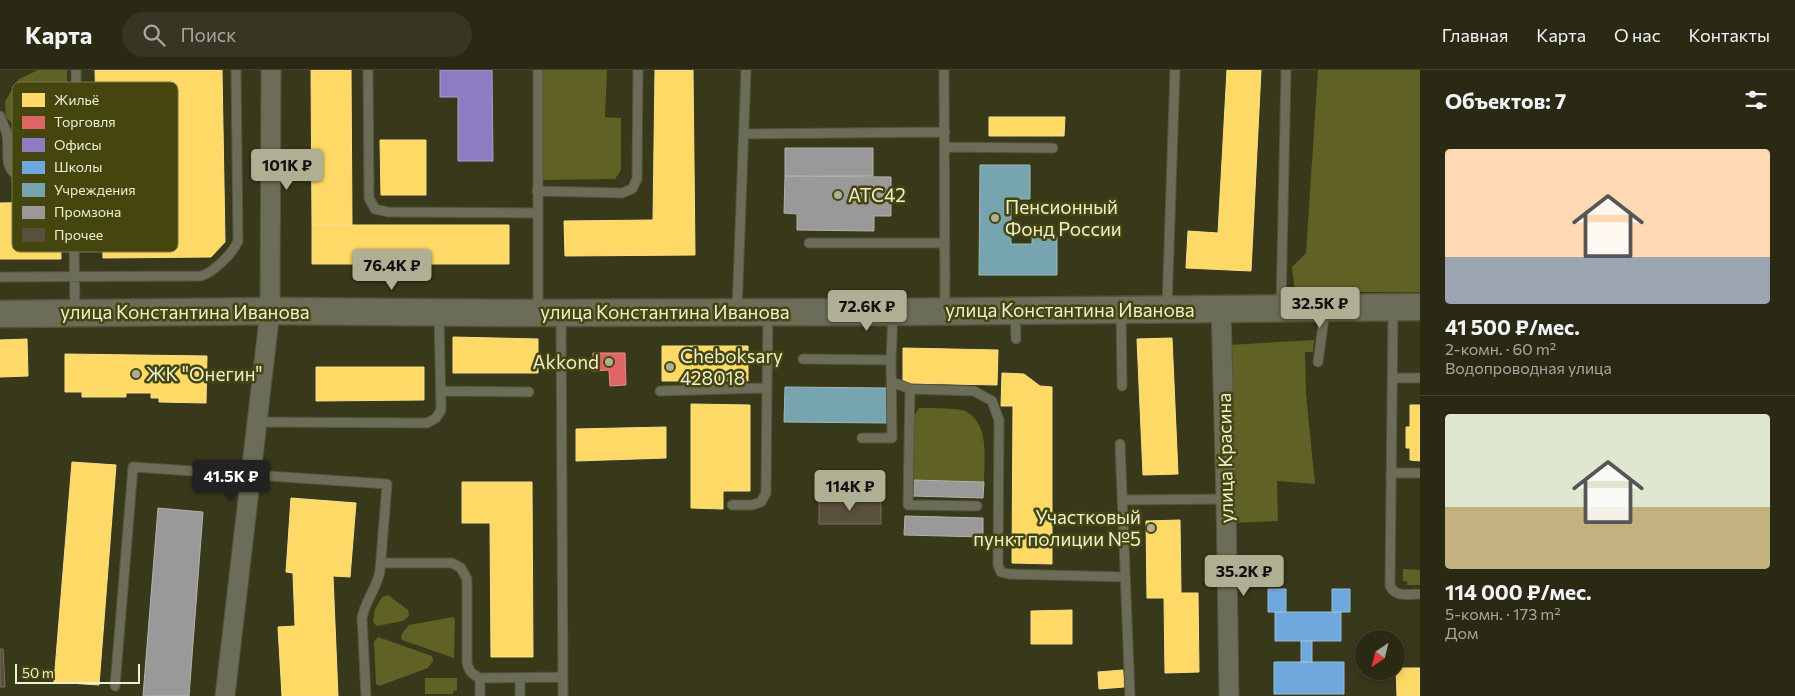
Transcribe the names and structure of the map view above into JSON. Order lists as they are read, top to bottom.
{
  "streets": {
    "street": ["улица Константина Иванова", "улица Красина"]
  },
  "crossings": [
    ["улица Константина Иванова", "улица Красина"]
  ],
  "places": [
    "АТС42",
    "Пенсионный Фонд России",
    "Akkond",
    "Cheboksary 428018",
    "ЖК \"Онегин\"",
    "Участковый пункт полиции №5"
  ],
  "legend": [
    "Жильё",
    "Торговля",
    "Офисы",
    "Школы",
    "Учреждения",
    "Промзона",
    "Прочее"
  ],
  "scale_bar": "50 m",
  "north": "bottom left",
  "page": {
    "header": "Карта",
    "search": "Поиск",
    "nav": [
      "Главная",
      "Карта",
      "О нас",
      "Контакты"
    ],
    "heading": "Объектов: 7",
    "list": [
      {
        "name": "41 500 ₽/мес.",
        "note": "2-комн. · 60 m² · Водопроводная улица"
      },
      {
        "name": "114 000 ₽/мес.",
        "note": "5-комн. · 173 m² · Дом"
      }
    ],
    "price": [
      "101K ₽",
      "76.4K ₽",
      "32.5K ₽",
      "72.6K ₽",
      "41.5K ₽",
      "114K ₽",
      "35.2K ₽"
    ],
    "scale": "50 m"
  }
}
